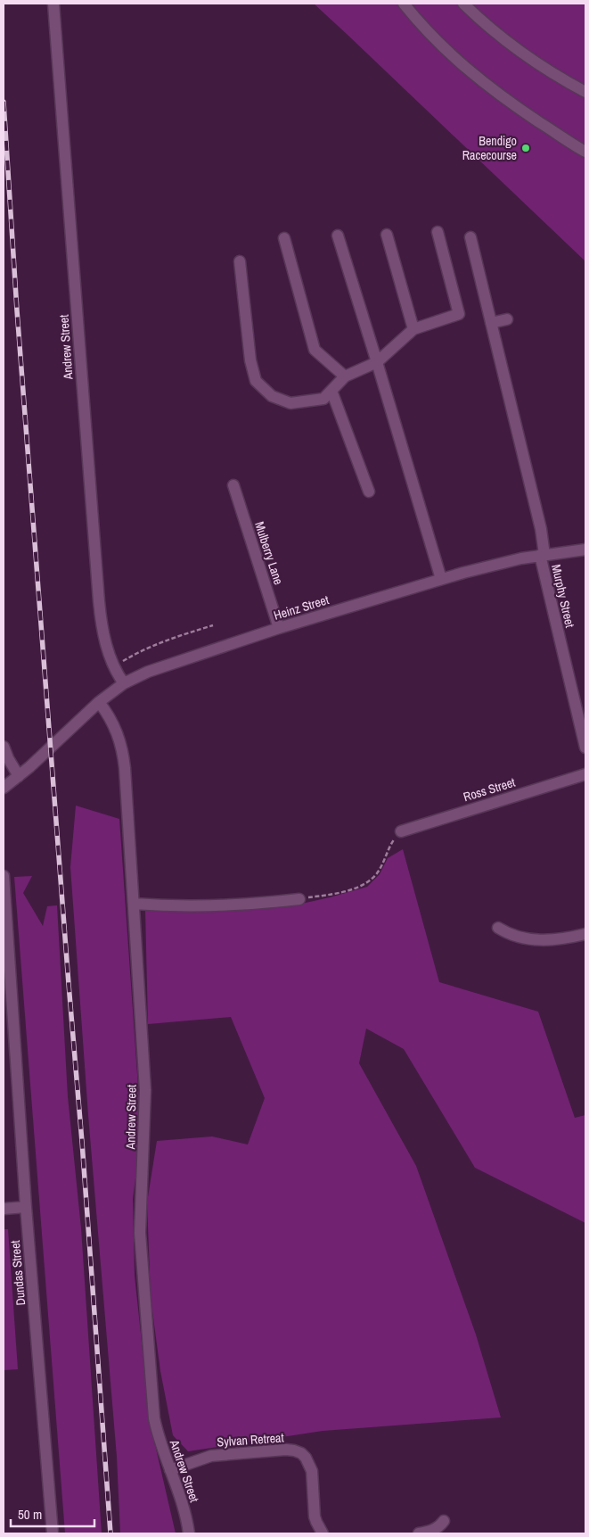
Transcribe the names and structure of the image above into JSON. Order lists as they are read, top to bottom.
{
  "streets": {
    "street": [
      "Andrew Street",
      "Mulberry Lane",
      "Murphy Street",
      "Heinz Street",
      "Ross Street",
      "Dundas Street",
      "Sylvan Retreat"
    ]
  },
  "crossings": [
    ["Andrew Street", "Heinz Street"],
    ["Andrew Street", "Sylvan Retreat"],
    ["Mulberry Lane", "Heinz Street"],
    ["Murphy Street", "Heinz Street"]
  ],
  "places": ["Bendigo Racecourse"],
  "scale_bar": "50 m"
}
